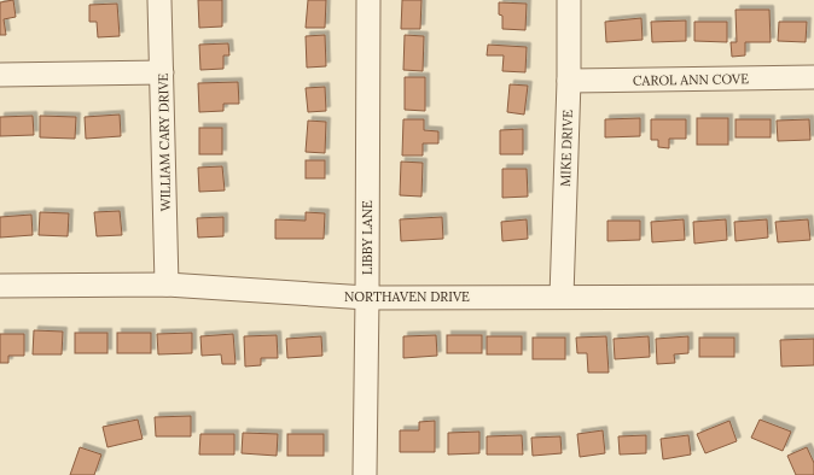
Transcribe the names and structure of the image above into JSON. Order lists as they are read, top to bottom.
{
  "streets": {
    "street": [
      "CAROL ANN COVE",
      "WILLIAM CARY DRIVE",
      "MIKE DRIVE",
      "LIBBY LANE",
      "NORTHAVEN DRIVE"
    ]
  },
  "crossings": [
    ["CAROL ANN COVE", "MIKE DRIVE"],
    ["WILLIAM CARY DRIVE", "NORTHAVEN DRIVE"],
    ["MIKE DRIVE", "NORTHAVEN DRIVE"],
    ["LIBBY LANE", "NORTHAVEN DRIVE"]
  ]
}
